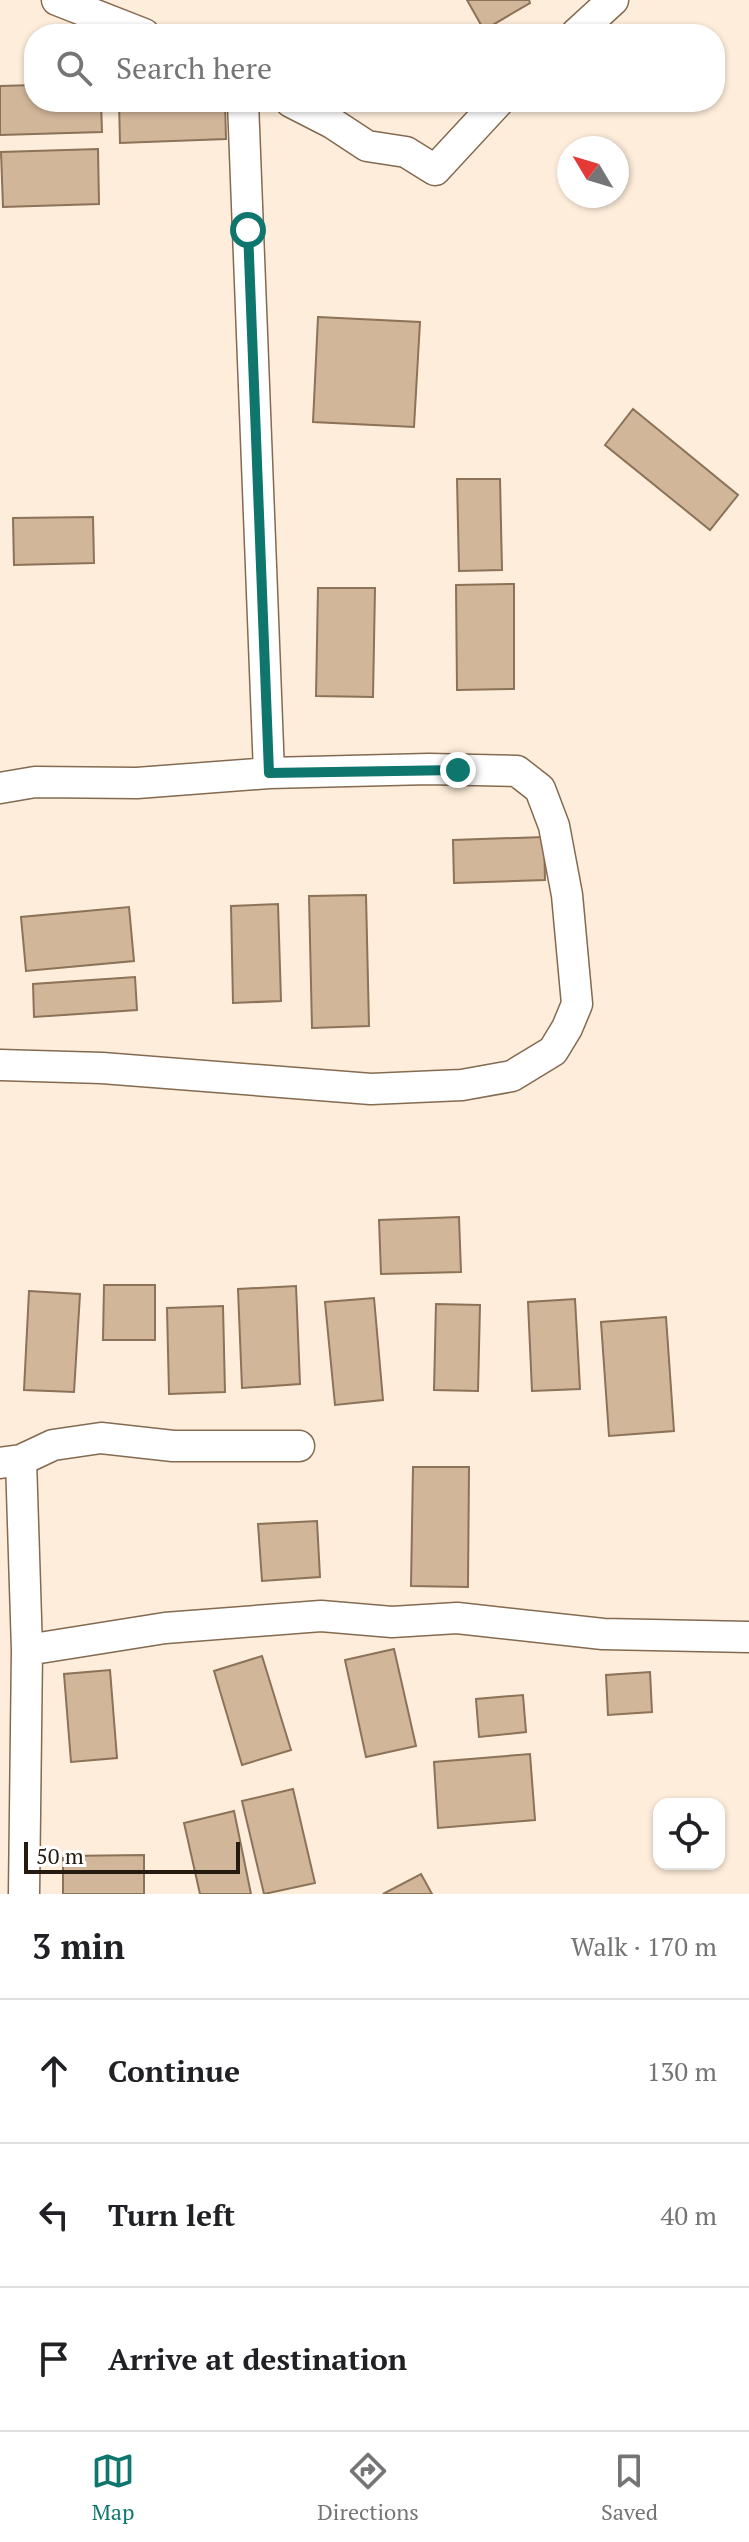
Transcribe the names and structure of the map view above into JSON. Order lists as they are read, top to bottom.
{
  "scale_bar": "50 m",
  "north": "top left",
  "page": {
    "search": "Search here",
    "scale": "50 m",
    "heading": ["3 min", "Walk · 170 m"],
    "list": [
      ["Continue", "130 m"],
      ["Turn left", "40 m"],
      "Arrive at destination"
    ],
    "nav": ["Map", "Directions", "Saved"]
  }
}
